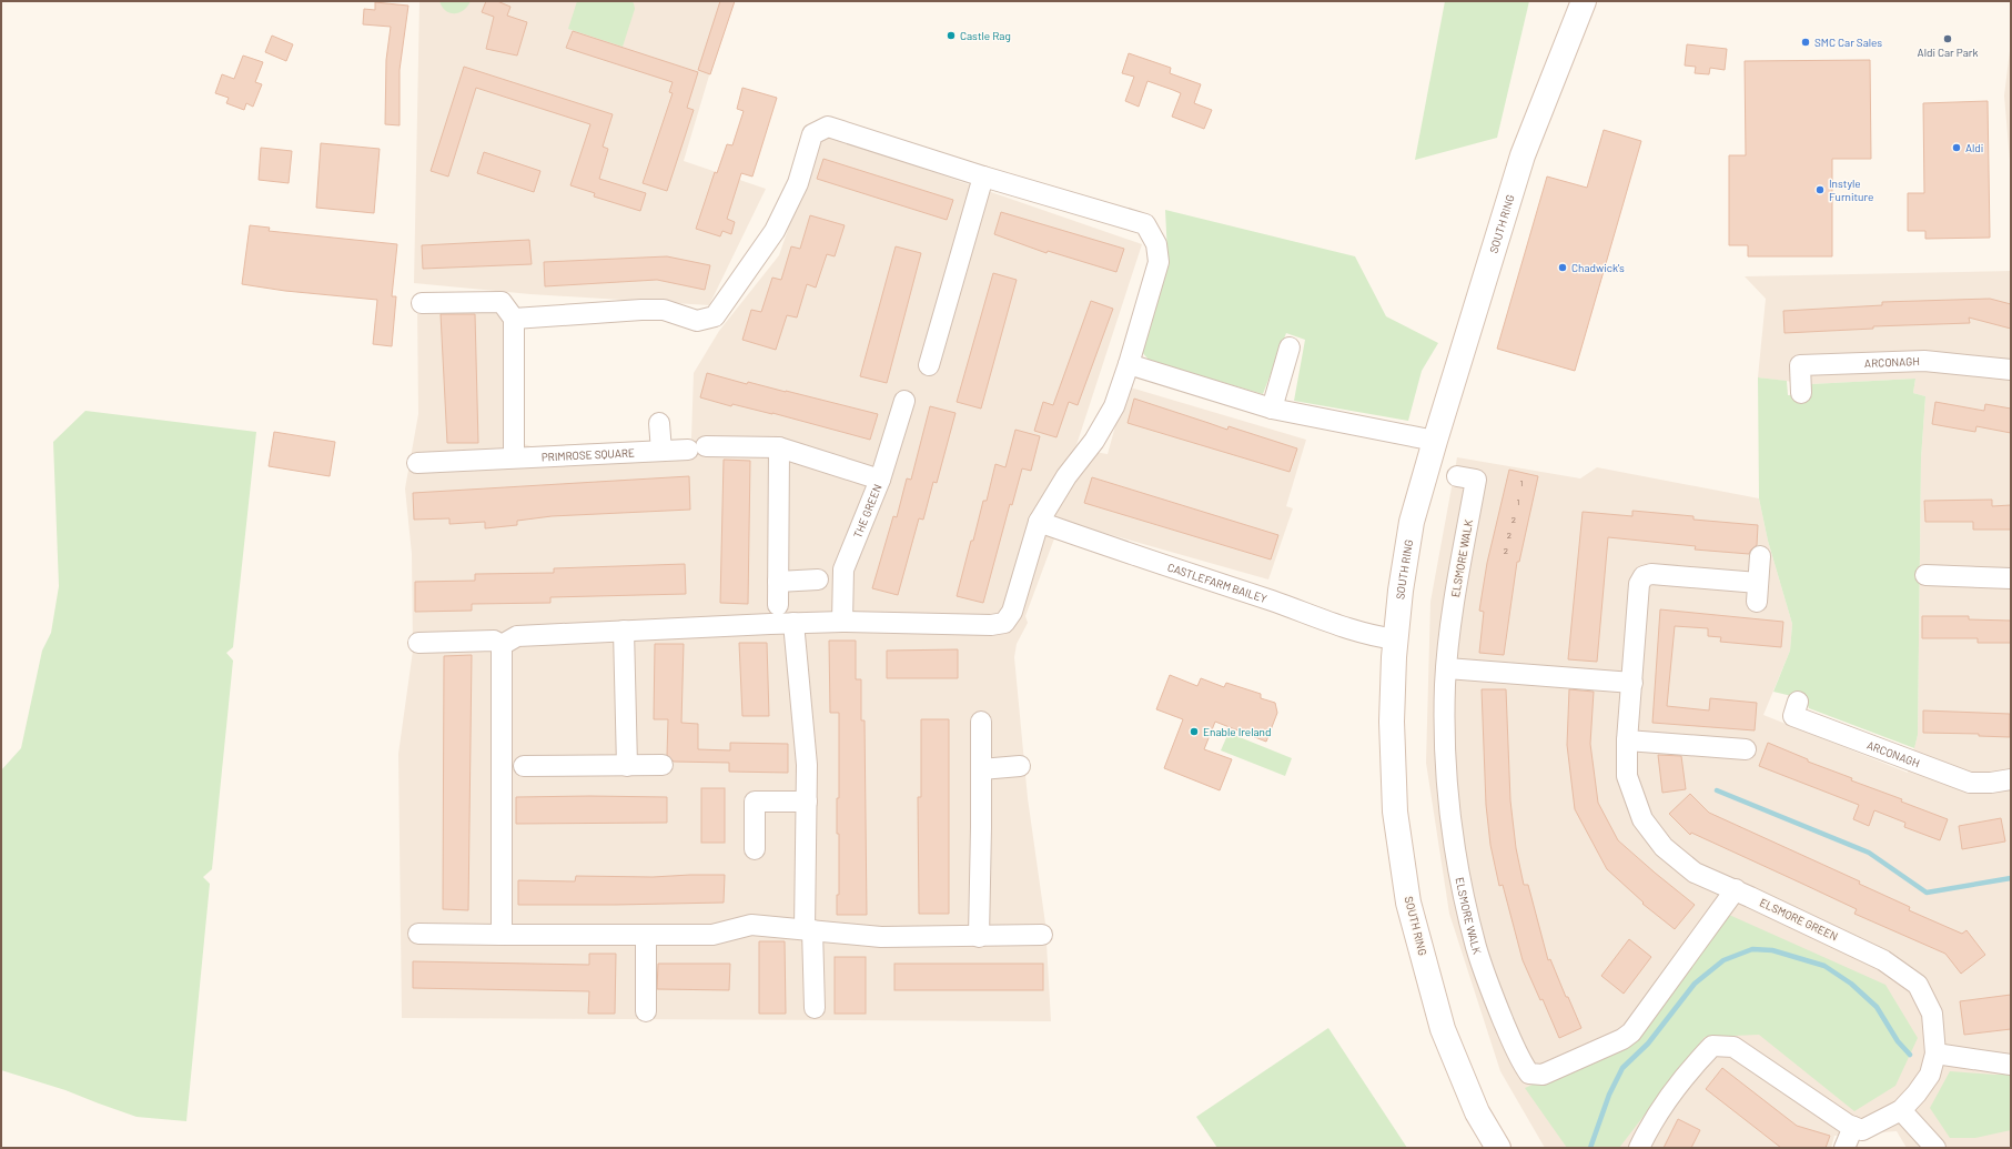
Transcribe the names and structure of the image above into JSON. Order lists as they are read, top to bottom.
{
  "streets": {
    "main road": ["SOUTH RING"],
    "street": [
      "ARCONAGH",
      "PRIMROSE SQUARE",
      "THE GREEN",
      "ELSMORE WALK",
      "CASTLEFARM BAILEY",
      "ELSMORE GREEN"
    ]
  },
  "crossings": [
    ["SOUTH RING", "CASTLEFARM BAILEY"],
    ["PRIMROSE SQUARE", "THE GREEN"],
    ["ELSMORE WALK", "ELSMORE GREEN"]
  ],
  "places": [
    "Castle Rag",
    "Aldi Car Park",
    "SMC Car Sales",
    "Aldi",
    "Instyle Furniture",
    "Chadwick's",
    "Enable Ireland"
  ],
  "house_numbers": [
    "1",
    "1",
    "2",
    "2",
    "2"
  ]
}
